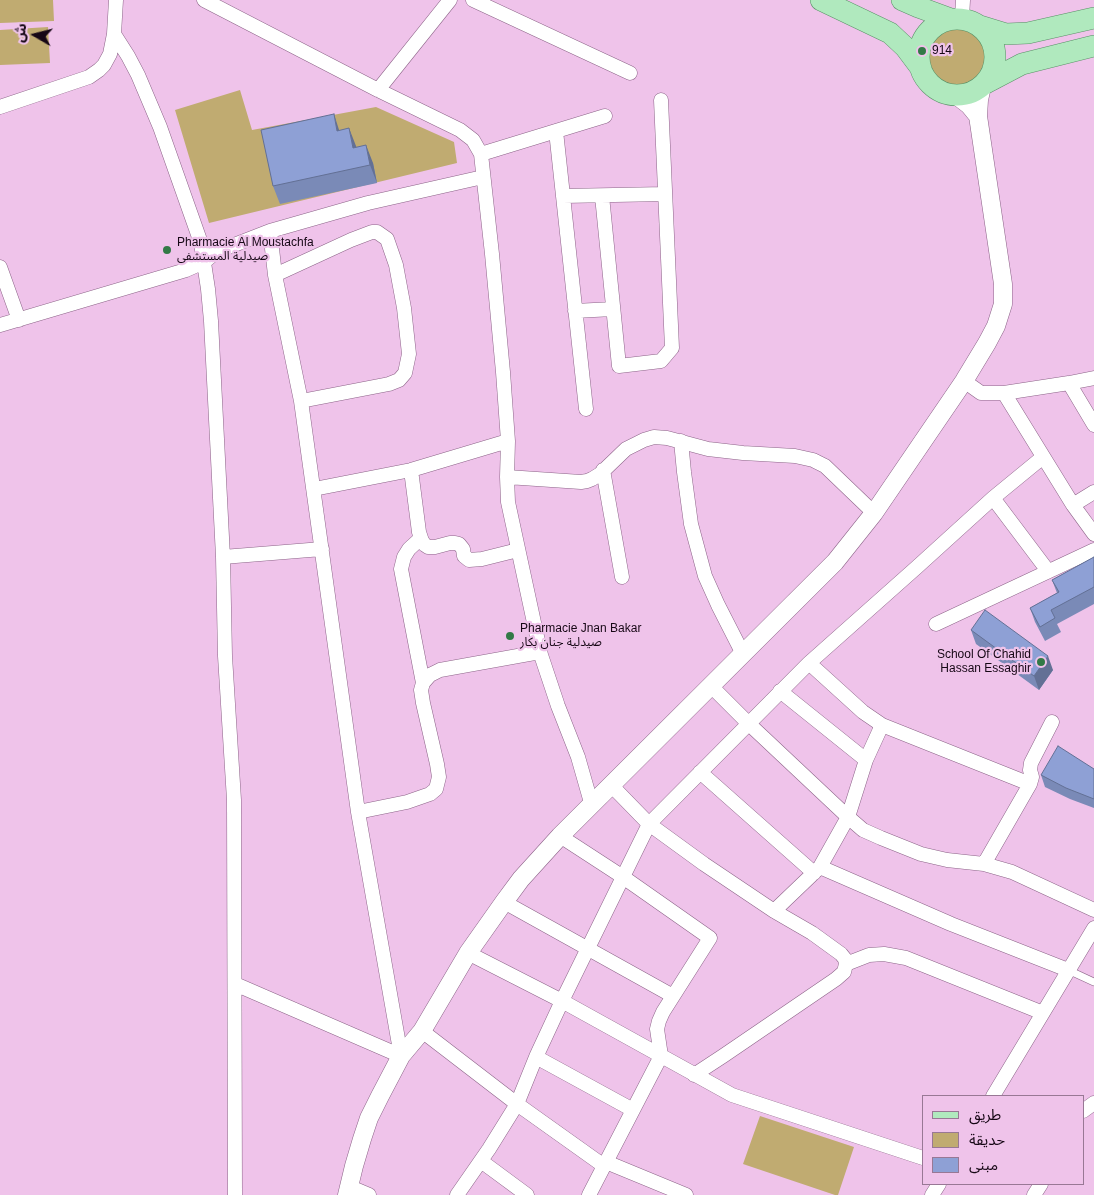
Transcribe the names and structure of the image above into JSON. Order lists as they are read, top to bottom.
{
  "places": [
    "914",
    "Pharmacie Al Moustachfa صيدلية المستشفى",
    "Pharmacie Jnan Bakar صيدلية جنان بكار",
    "School Of Chahid Hassan Essaghir"
  ],
  "legend": ["طريق", "حديقة", "مبنى"],
  "north": "left"
}
